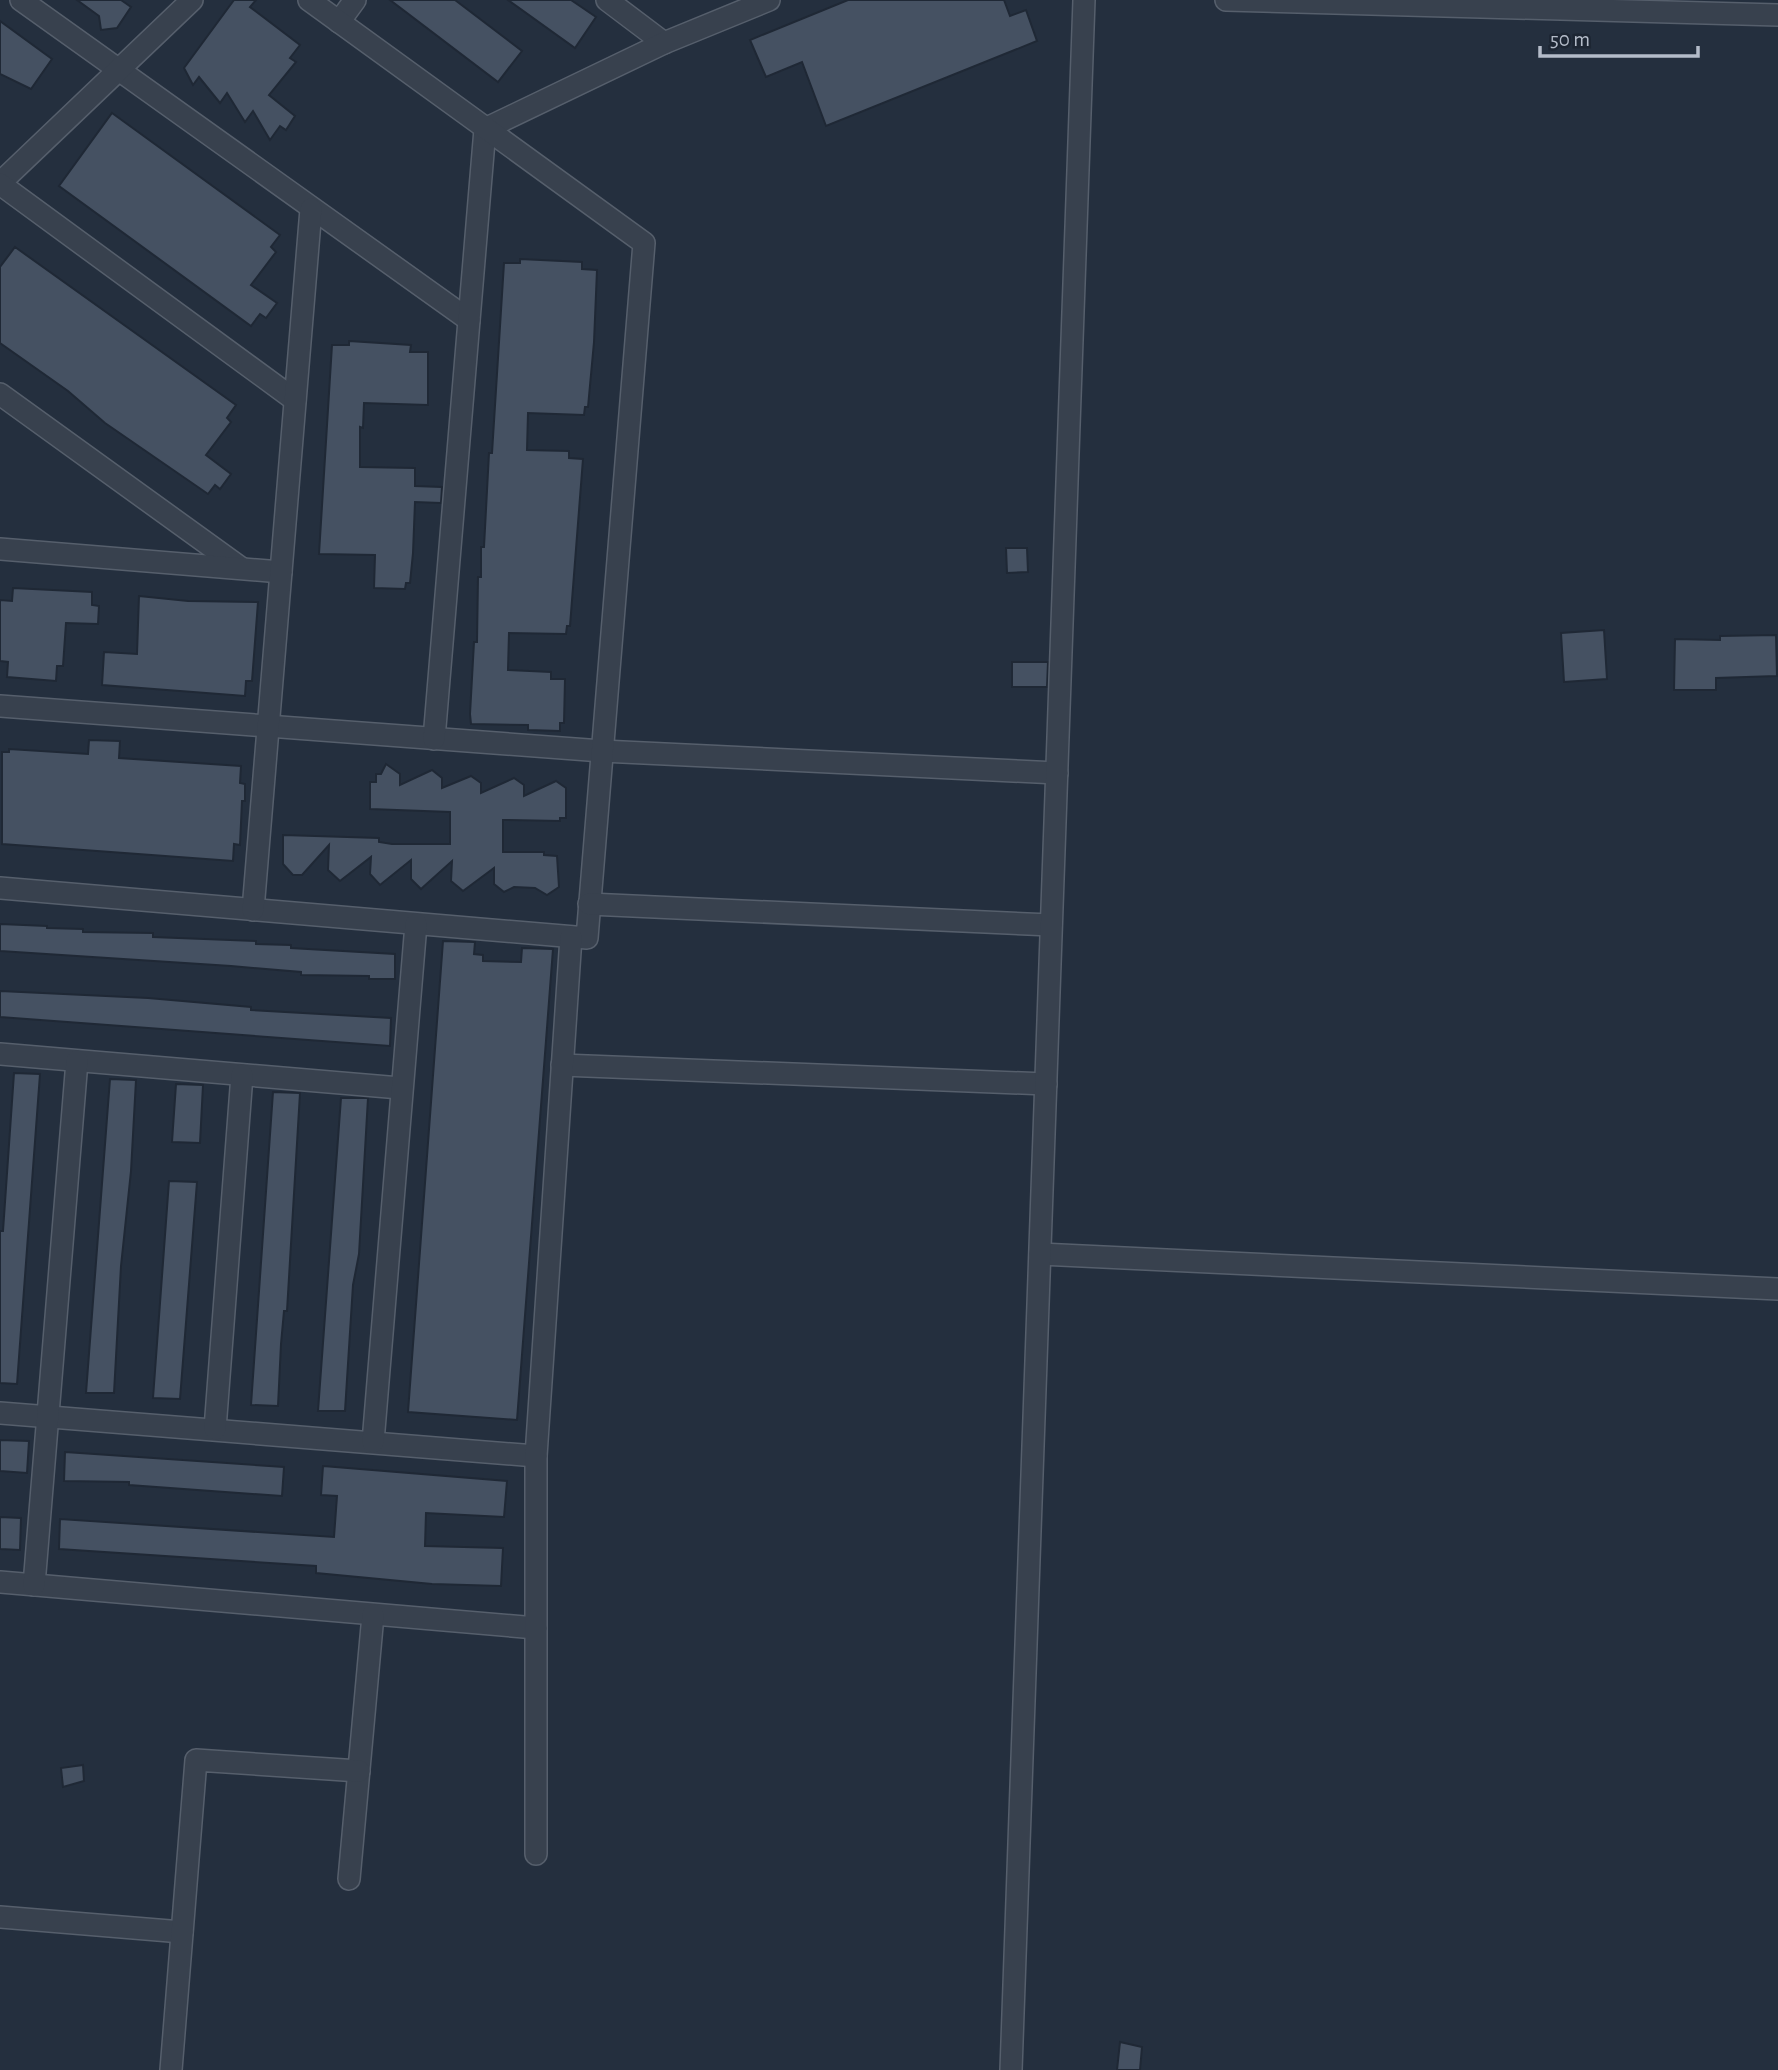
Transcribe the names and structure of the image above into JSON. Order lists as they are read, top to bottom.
{
  "scale_bar": "50 m"
}
